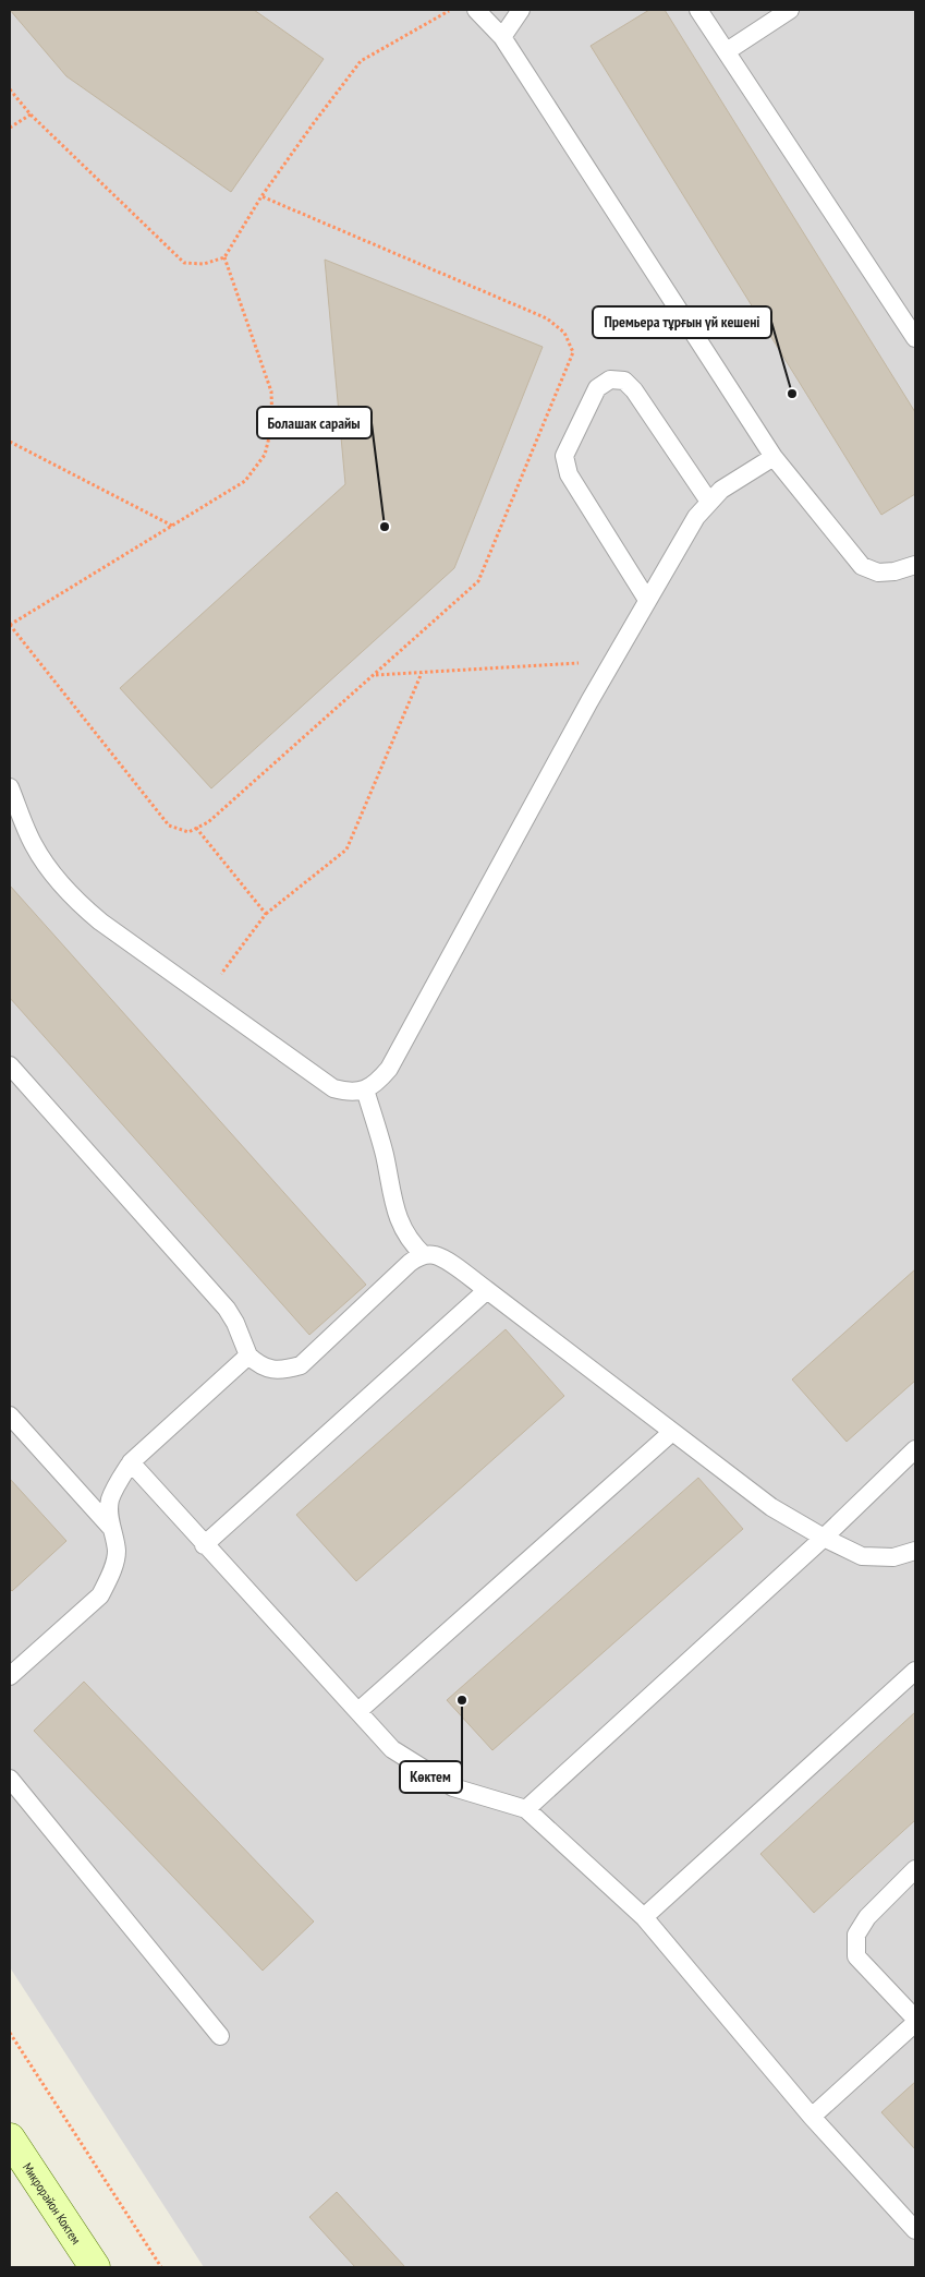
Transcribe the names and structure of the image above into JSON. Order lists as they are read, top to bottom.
{
  "streets": {
    "main road": ["Микрорайон Коктем"]
  },
  "places": ["Премьера тұрғын үй кешені", "Болашак сарайы", "Көктем"]
}
